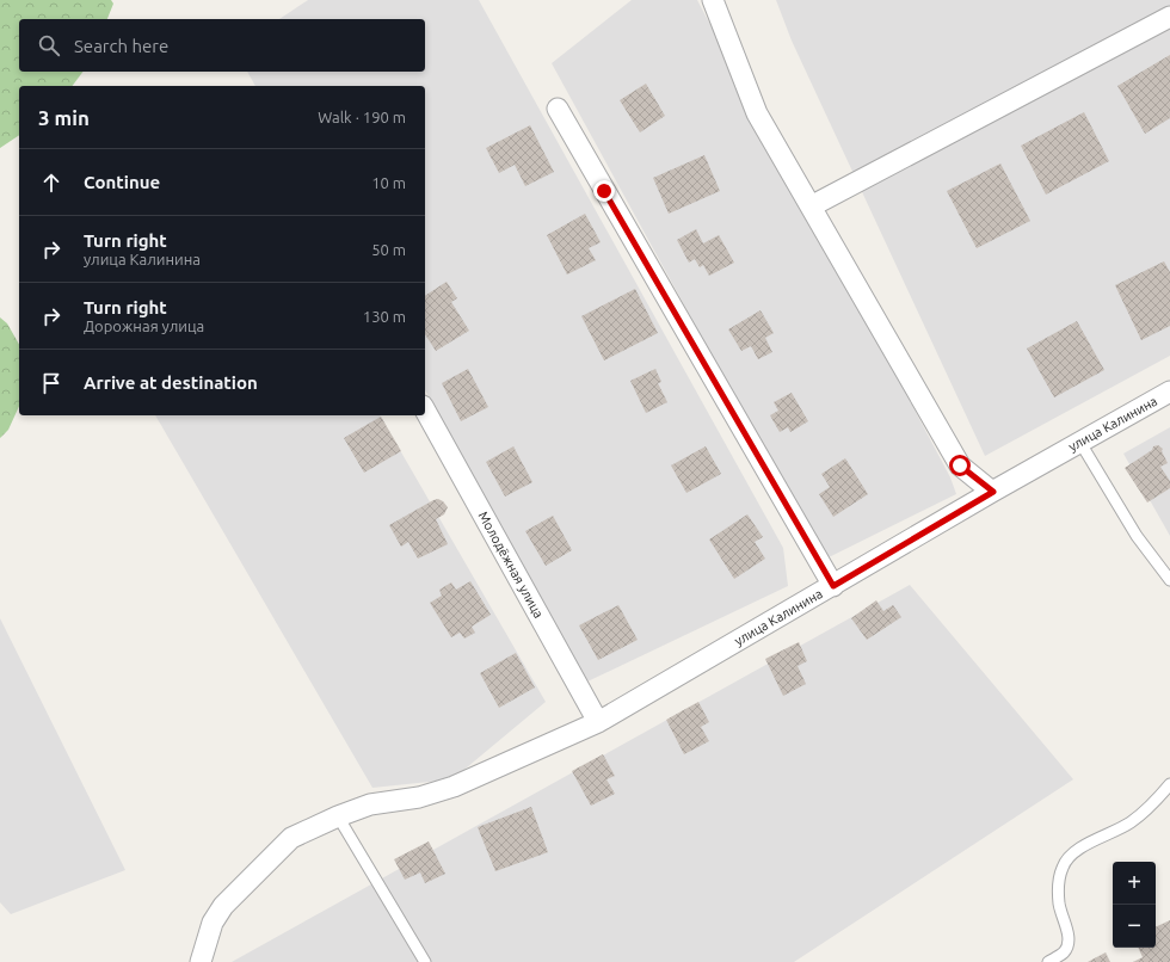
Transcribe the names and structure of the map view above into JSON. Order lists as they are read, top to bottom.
{
  "streets": {
    "street": ["улица Калинина", "Молодёжная улица"]
  },
  "crossings": [
    ["улица Калинина", "Молодёжная улица"]
  ],
  "page": {
    "search": "Search here",
    "heading": ["3 min", "Walk · 190 m"],
    "list": [
      ["Continue", "10 m"],
      ["Turn right", "улица Калинина", "50 m"],
      ["Turn right", "Дорожная улица", "130 m"],
      "Arrive at destination"
    ],
    "map_buttons": ["+", "−"]
  }
}
